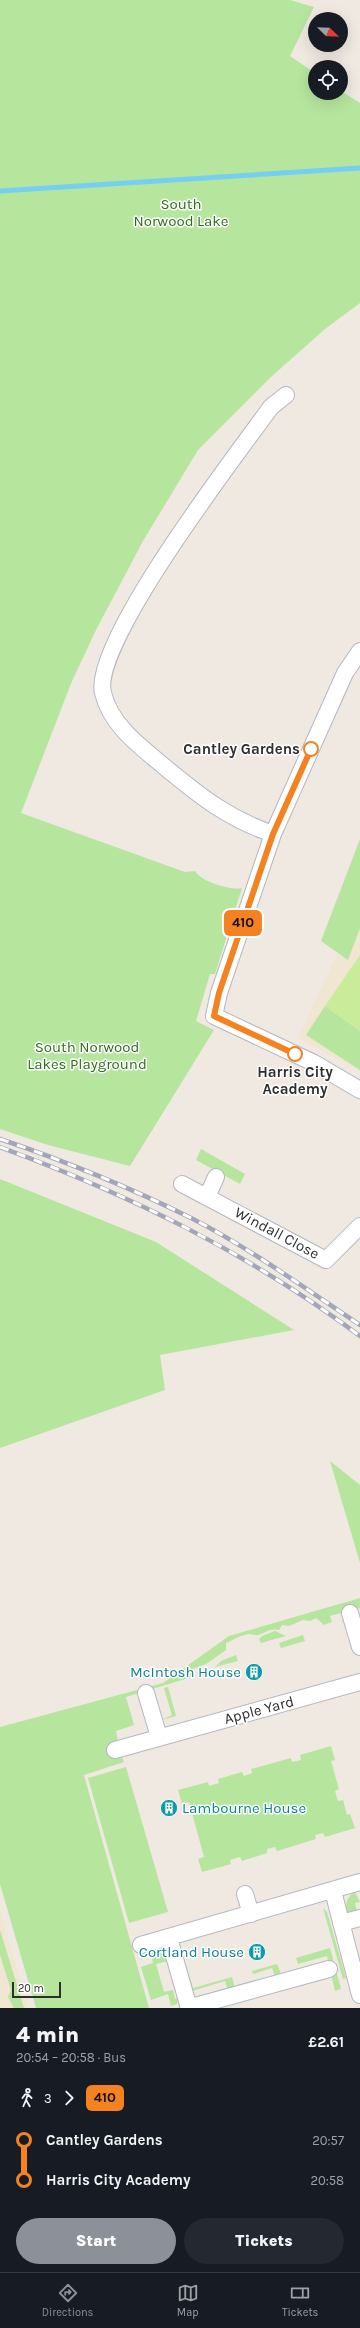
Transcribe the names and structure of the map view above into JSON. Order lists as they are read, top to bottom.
{
  "streets": {
    "street": ["Windall Close", "Apple Yard"]
  },
  "parks": ["South Norwood Lake", "South Norwood Lakes Playground"],
  "places": {
    "other": ["Cantley Gardens", "Harris City Academy"],
    "building": ["McIntosh House", "Lambourne House", "Cortland House"]
  },
  "lines": ["bus line 410"],
  "scale_bar": "20 m",
  "north": "bottom right",
  "page": {
    "on_map": "410",
    "scale": "20 m",
    "heading": ["4 min", "20:54 – 20:58 · Bus", "£2.61"],
    "legs": ["3", "410"],
    "list": [
      {
        "name": "Cantley Gardens",
        "value": "20:57"
      },
      {
        "name": "Harris City Academy",
        "value": "20:58"
      }
    ],
    "buttons": ["Start", "Tickets"],
    "tabs": ["Directions", "Map", "Tickets"]
  }
}
